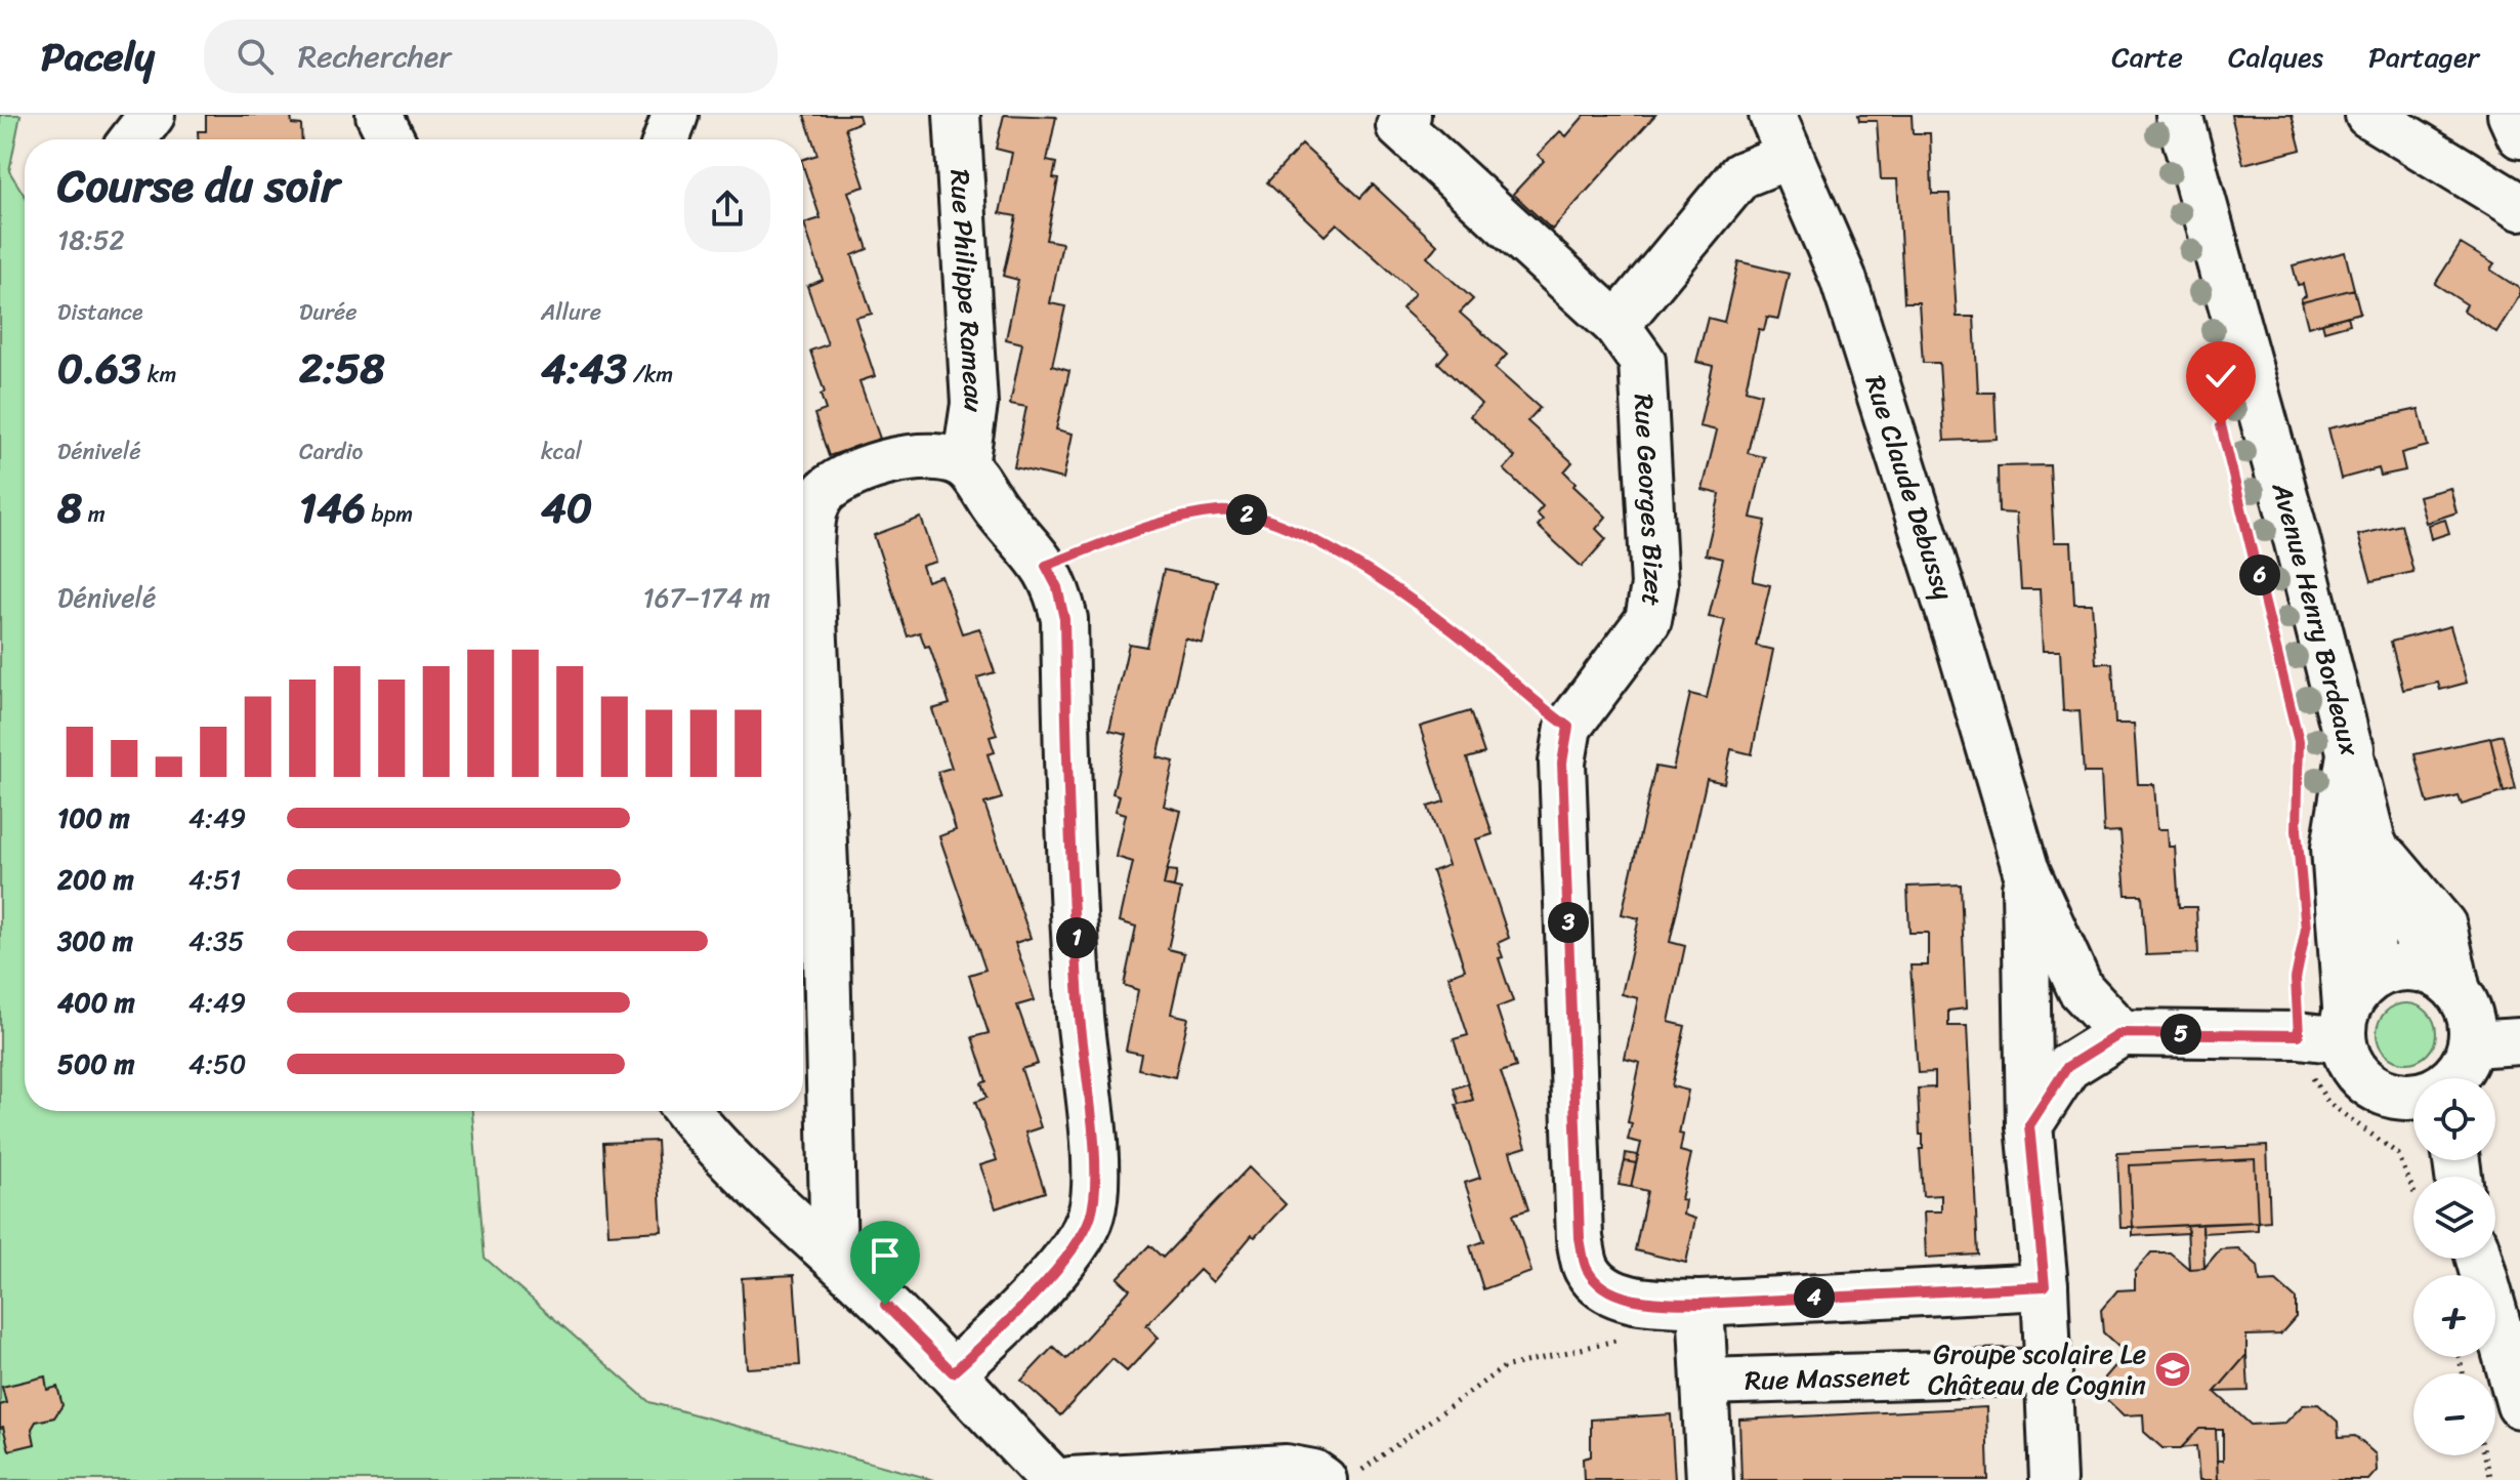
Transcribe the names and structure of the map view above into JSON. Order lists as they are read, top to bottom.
{
  "streets": {
    "street": [
      "Rue Philippe Rameau",
      "Rue Claude Debussy",
      "Rue Georges Bizet",
      "Avenue Henry Bordeaux",
      "Rue Massenet"
    ]
  },
  "crossings": [
    ["Rue Claude Debussy", "Rue Georges Bizet"],
    ["Rue Claude Debussy", "Rue Massenet"]
  ],
  "places": {
    "school or university": ["Groupe scolaire Le Château de Cognin"]
  },
  "page": {
    "header": "Pacely",
    "search": "Rechercher",
    "nav": ["Carte", "Calques", "Partager"],
    "heading": ["Course du soir", "18:52"],
    "stats": [
      ["Distance", "0.63 km"],
      ["Durée", "2:58"],
      ["Allure", "4:43 /km"],
      ["Dénivelé", "8 m"],
      ["Cardio", "146 bpm"],
      ["kcal", "40"]
    ],
    "pins": [
      "2",
      "6",
      "3",
      "1",
      "5",
      "4"
    ],
    "chart": ["Dénivelé", "167–174 m"],
    "list": [
      {
        "name": "100 m",
        "note": "4:49"
      },
      {
        "name": "200 m",
        "note": "4:51"
      },
      {
        "name": "300 m",
        "note": "4:35"
      },
      {
        "name": "400 m",
        "note": "4:49"
      },
      {
        "name": "500 m",
        "note": "4:50"
      }
    ],
    "map_buttons": ["+", "−"]
  }
}
